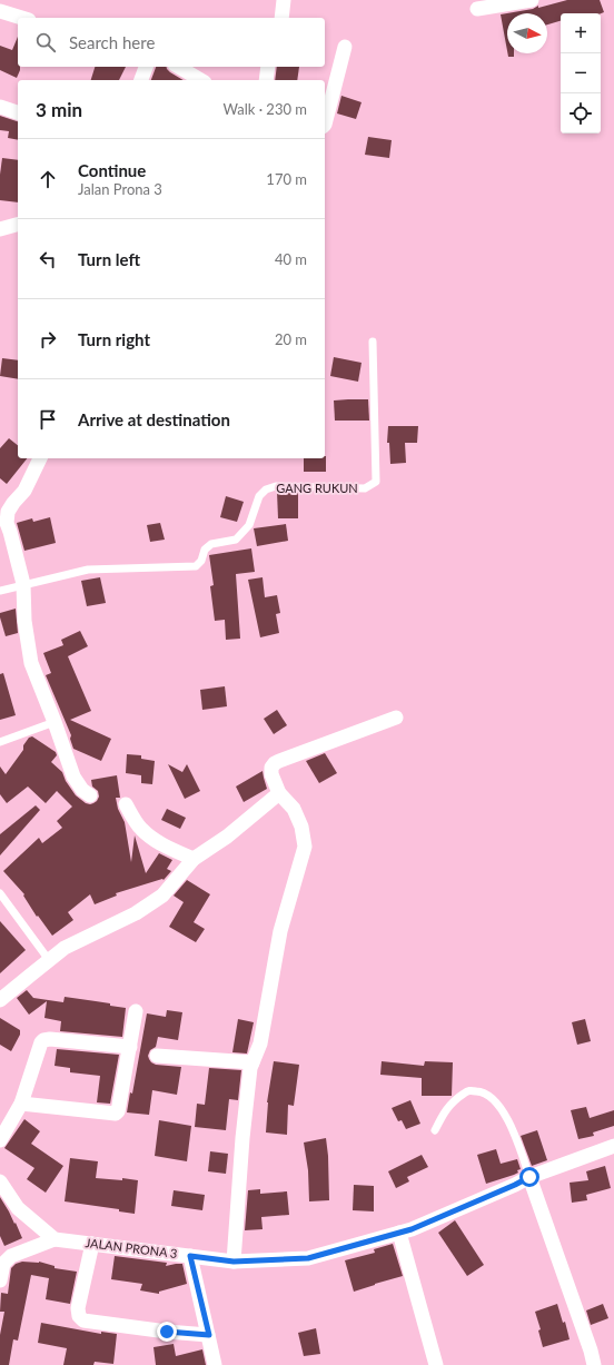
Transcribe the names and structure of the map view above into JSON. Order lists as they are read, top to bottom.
{
  "streets": {
    "street": ["JALAN PRONA 3"],
    "lane": ["GANG RUKUN"]
  },
  "north": "right",
  "page": {
    "map_buttons": ["+", "−"],
    "search": "Search here",
    "heading": ["3 min", "Walk · 230 m"],
    "list": [
      ["Continue", "Jalan Prona 3", "170 m"],
      ["Turn left", "40 m"],
      ["Turn right", "20 m"],
      "Arrive at destination"
    ]
  }
}
